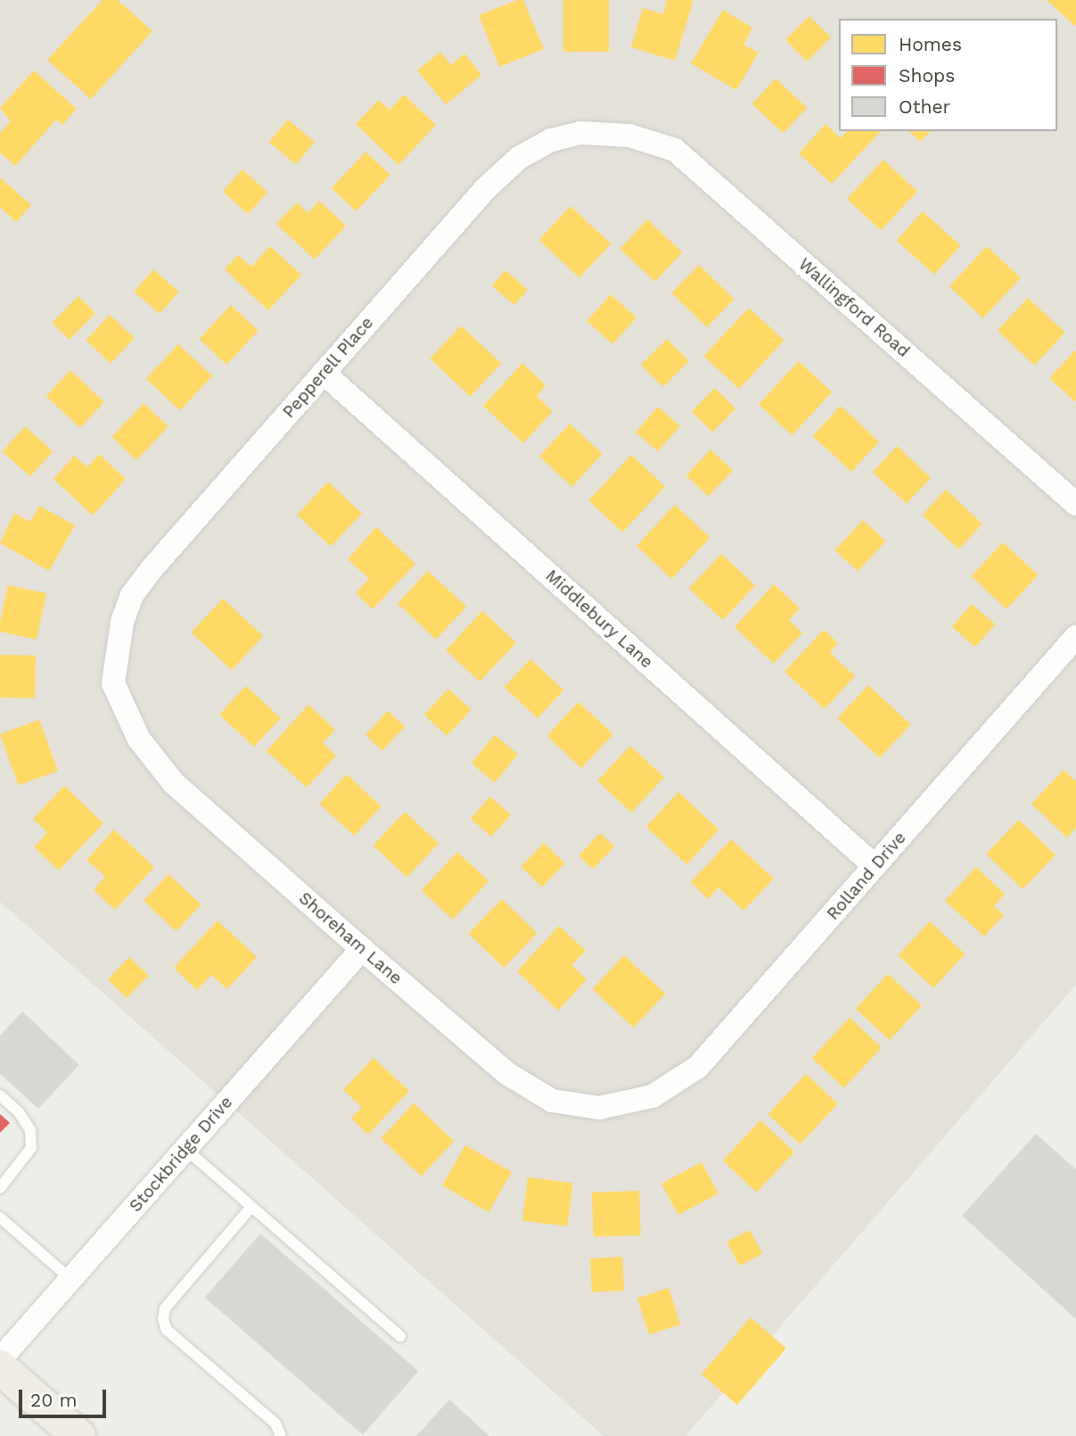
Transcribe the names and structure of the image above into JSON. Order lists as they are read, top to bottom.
{
  "streets": {
    "street": [
      "Wallingford Road",
      "Pepperell Place",
      "Middlebury Lane",
      "Rolland Drive",
      "Shoreham Lane",
      "Stockbridge Drive"
    ]
  },
  "crossings": [
    ["Wallingford Road", "Pepperell Place"],
    ["Pepperell Place", "Middlebury Lane"],
    ["Pepperell Place", "Shoreham Lane"],
    ["Middlebury Lane", "Rolland Drive"],
    ["Rolland Drive", "Shoreham Lane"],
    ["Shoreham Lane", "Stockbridge Drive"]
  ],
  "legend": ["Homes", "Shops", "Other"],
  "scale_bar": "20 m"
}
